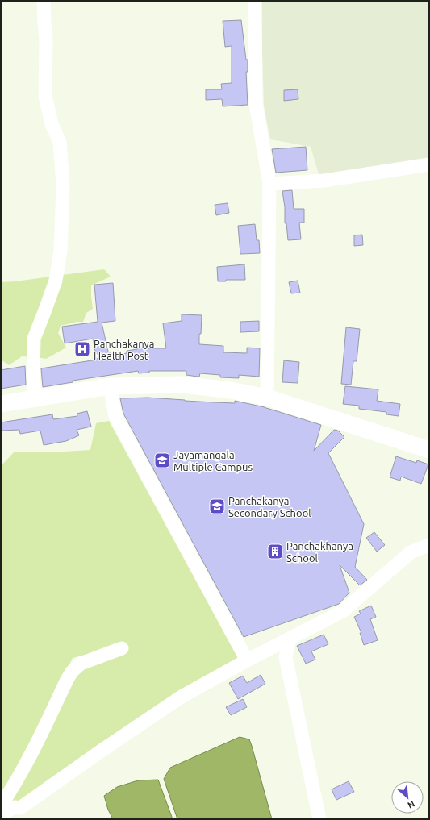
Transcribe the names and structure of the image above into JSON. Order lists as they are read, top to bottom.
{
  "places": {
    "hospital": ["Panchakanya Health Post"],
    "school or university": ["Jayamangala Multiple Campus", "Panchakanya Secondary School"],
    "building": ["Panchakhanya School"]
  },
  "north": "bottom right"
}
